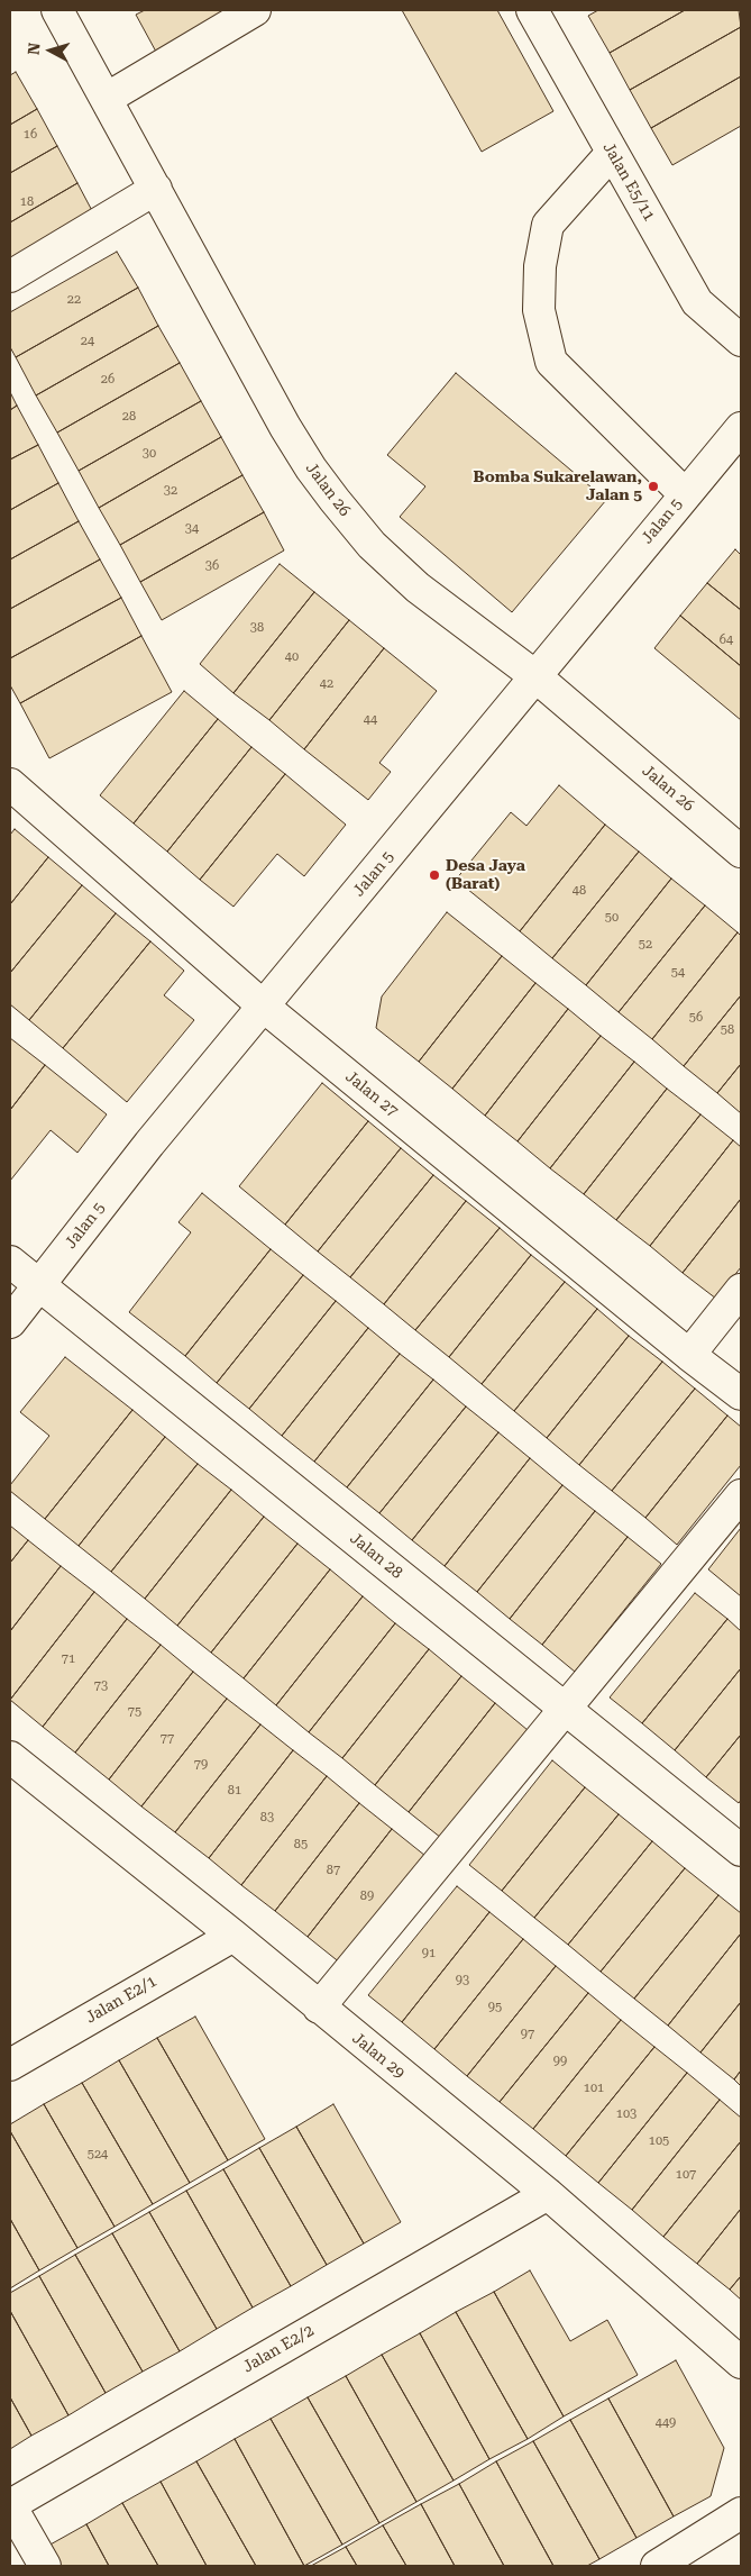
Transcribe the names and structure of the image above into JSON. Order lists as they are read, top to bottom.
{
  "streets": {
    "street": [
      "Jalan E5/11",
      "Jalan 26",
      "Jalan 5",
      "Jalan 27",
      "Jalan 28",
      "Jalan E2/1",
      "Jalan 29",
      "Jalan E2/2"
    ]
  },
  "crossings": [
    ["Jalan 26", "Jalan 5"],
    ["Jalan 5", "Jalan 27"],
    ["Jalan 5", "Jalan 28"],
    ["Jalan E2/1", "Jalan 29"],
    ["Jalan 29", "Jalan E2/2"]
  ],
  "places": ["Bomba Sukarelawan, Jalan 5", "Desa Jaya (Barat)"],
  "house_numbers": [
    "16",
    "18",
    "22",
    "24",
    "26",
    "28",
    "30",
    "32",
    "34",
    "36",
    "38",
    "64",
    "40",
    "42",
    "44",
    "48",
    "50",
    "52",
    "54",
    "56",
    "58",
    "71",
    "73",
    "75",
    "77",
    "79",
    "81",
    "83",
    "85",
    "87",
    "89",
    "91",
    "93",
    "95",
    "97",
    "99",
    "101",
    "103",
    "105",
    "524",
    "107",
    "449"
  ],
  "north": "left"
}
